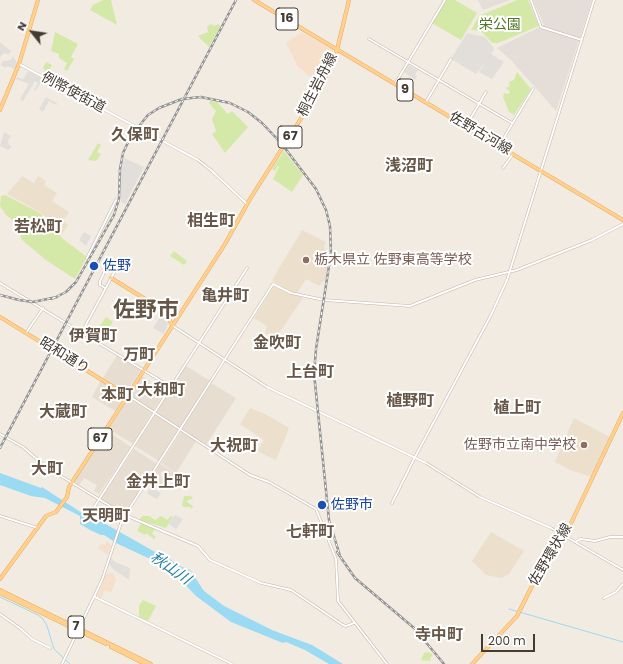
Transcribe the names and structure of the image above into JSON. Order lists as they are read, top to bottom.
{
  "streets": {
    "main road": [
      "16",
      "桐生岩舟線",
      "9",
      "佐野古河線",
      "67",
      "昭和通り",
      "佐野環状線",
      "7"
    ],
    "street": ["例幣使街道"]
  },
  "crossings": [
    ["16", "桐生岩舟線"],
    ["16", "佐野古河線"],
    ["桐生岩舟線", "例幣使街道"],
    ["桐生岩舟線", "佐野古河線"],
    ["桐生岩舟線", "67"],
    ["例幣使街道", "67"],
    ["67", "昭和通り"]
  ],
  "districts": [
    "久保町",
    "浅沼町",
    "相生町",
    "若松町",
    "亀井町",
    "佐野市",
    "伊賀町",
    "金吹町",
    "万町",
    "上台町",
    "大和町",
    "本町",
    "植野町",
    "植上町",
    "大蔵町",
    "大祝町",
    "大町",
    "金井上町",
    "天明町",
    "七軒町",
    "寺中町"
  ],
  "water": ["秋山川"],
  "parks": ["栄公園"],
  "places": [
    "栃木県立 佐野東高等学校",
    "佐野",
    "佐野市立南中学校",
    "佐野市"
  ],
  "scale_bar": "200 m",
  "north": "top left"
}
